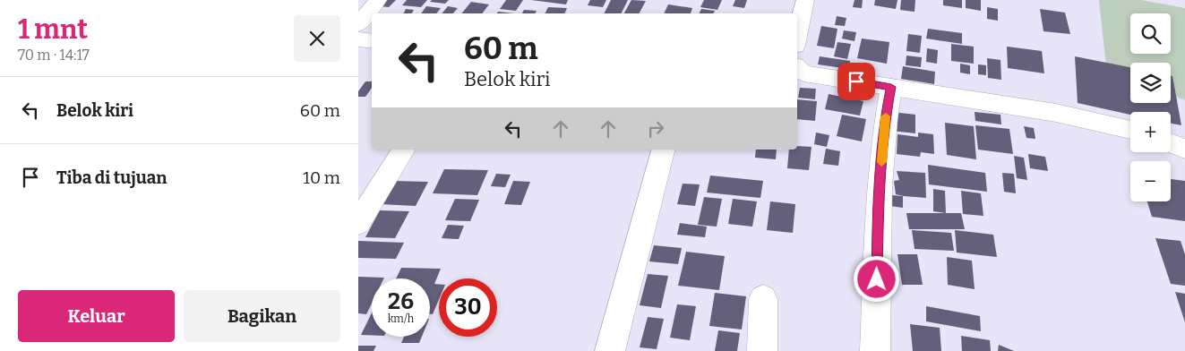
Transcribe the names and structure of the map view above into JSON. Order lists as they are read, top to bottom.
{
  "page": {
    "heading": ["1 mnt", "70 m · 14:17"],
    "map_buttons": ["+", "−"],
    "turn": ["60 m", "Belok kiri"],
    "list": [
      {
        "name": "Belok kiri",
        "value": "60 m"
      },
      {
        "name": "Tiba di tujuan",
        "value": "10 m"
      }
    ],
    "speed": "26 km/h",
    "limit": "30",
    "buttons": ["Keluar", "Bagikan"]
  }
}
